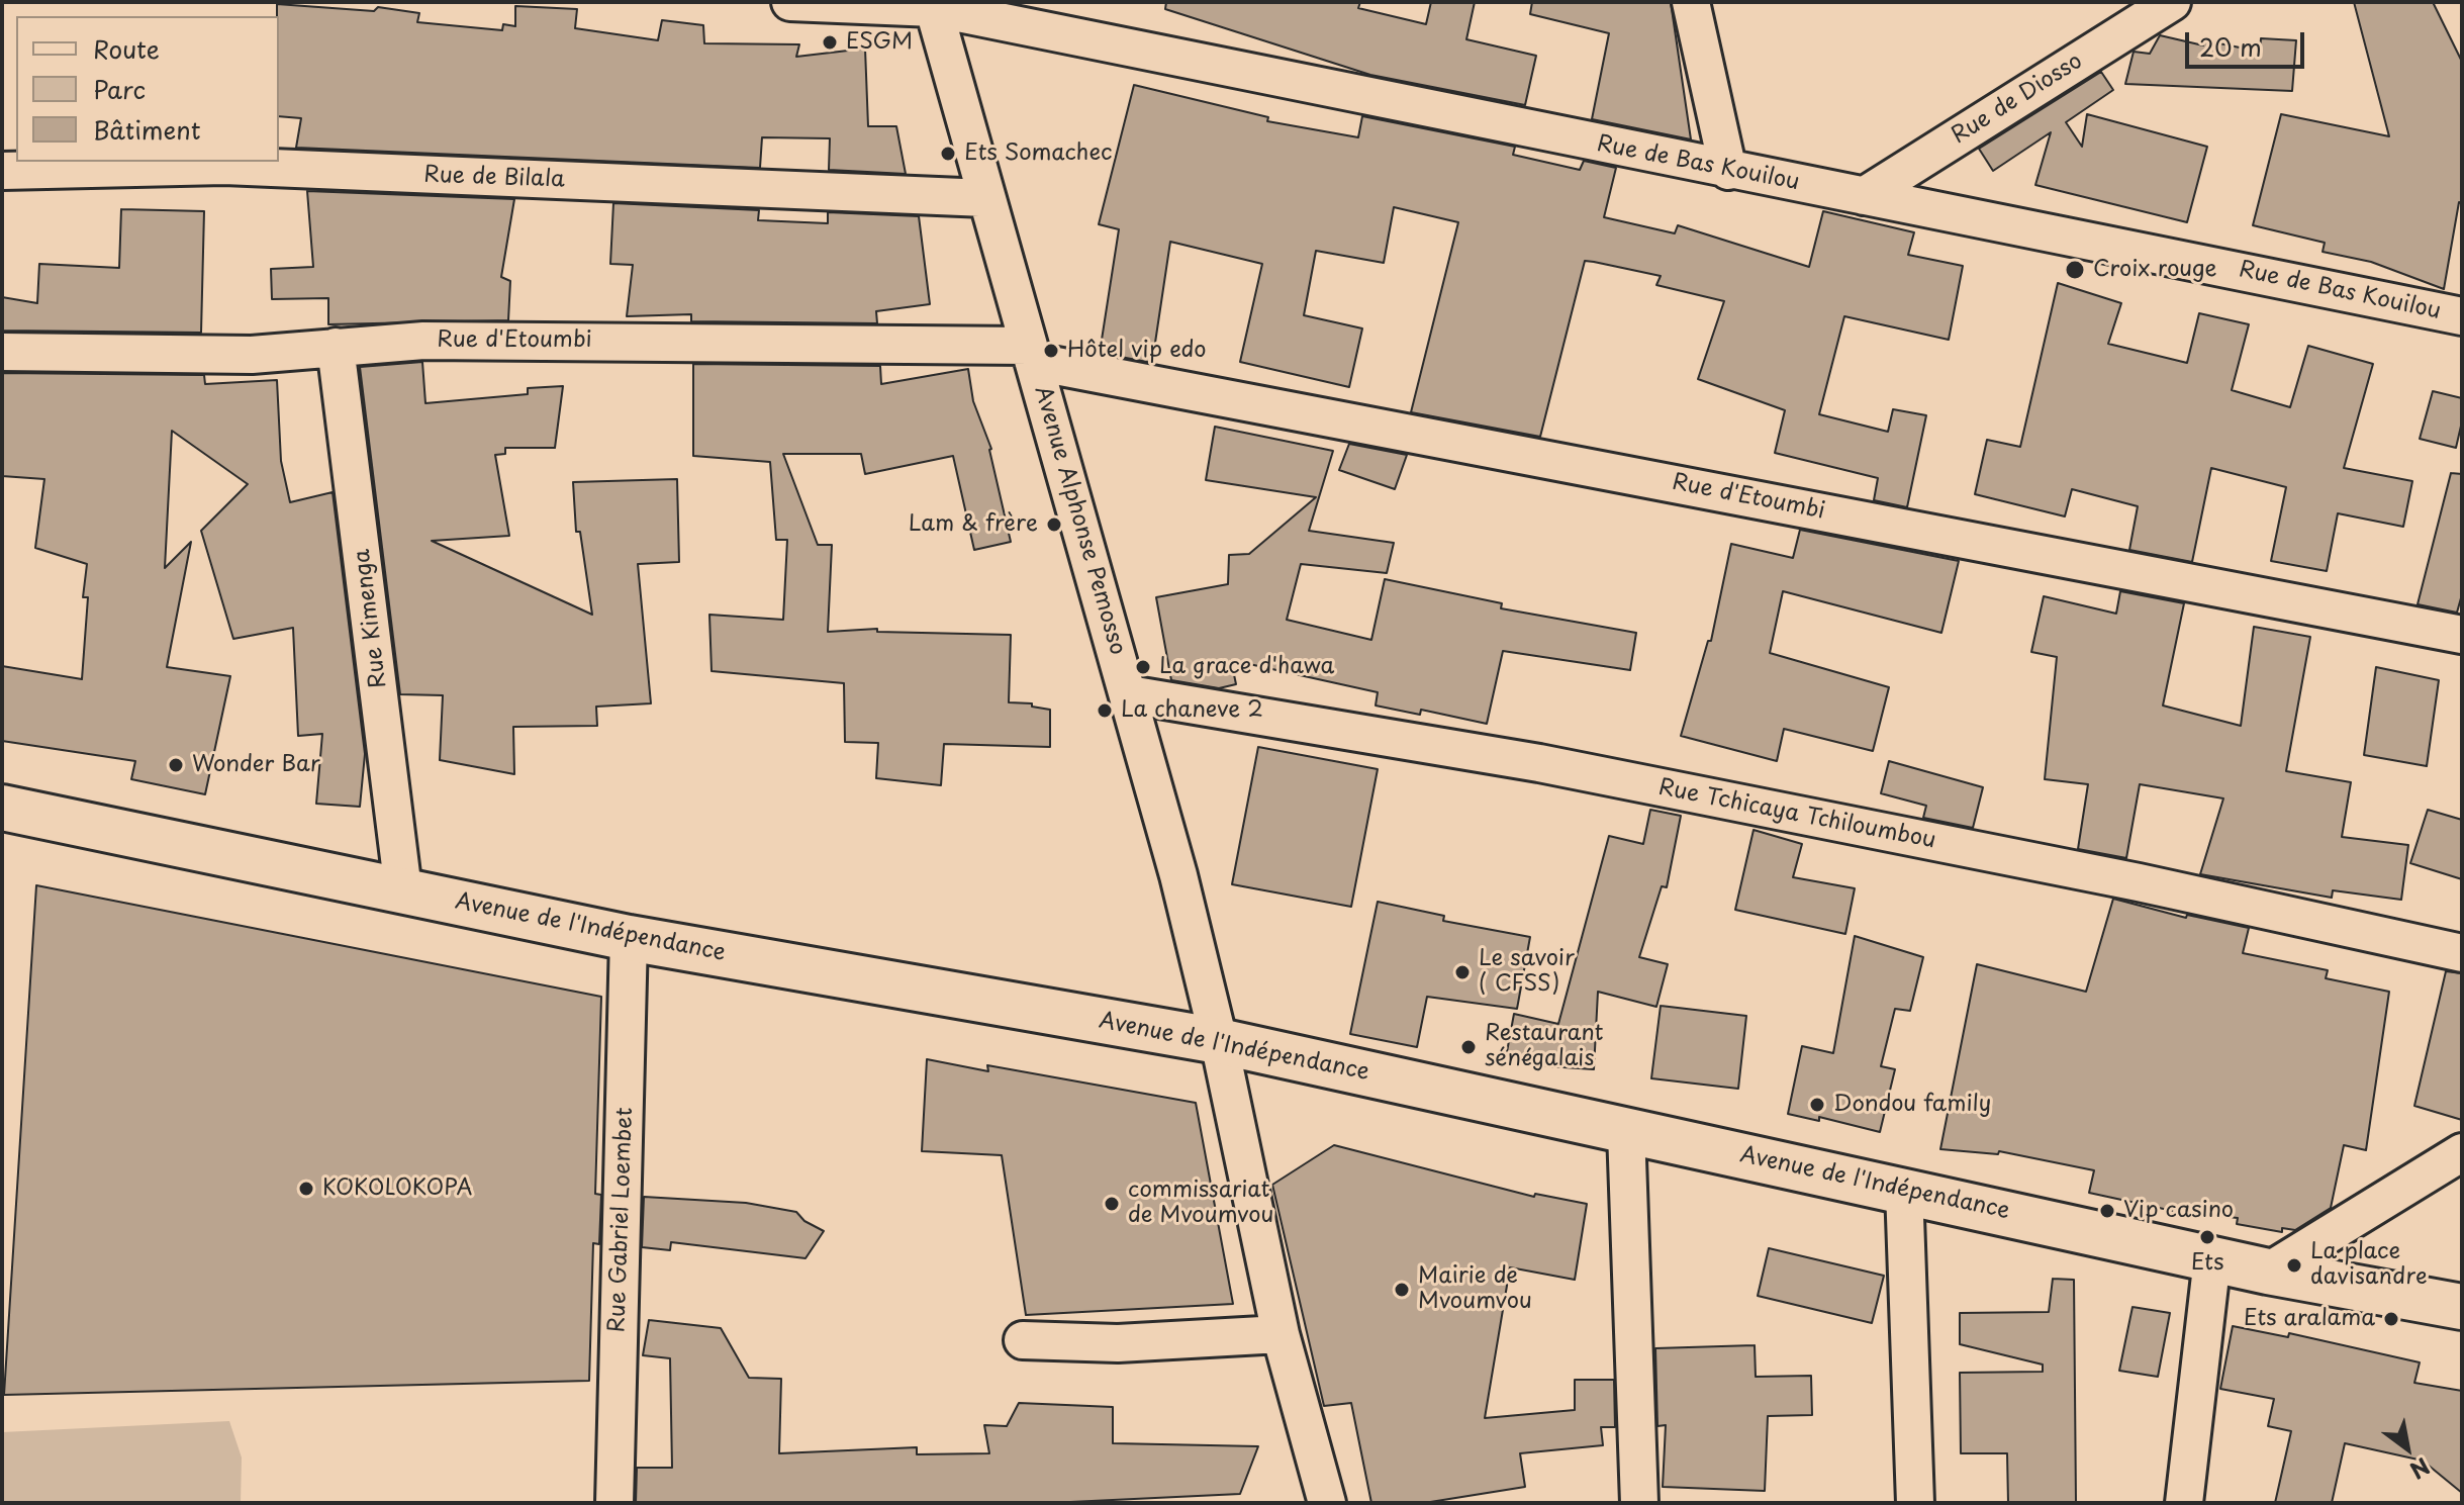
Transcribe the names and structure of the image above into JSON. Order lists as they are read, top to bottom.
{
  "streets": {
    "street": [
      "Rue de Diosso",
      "Rue de Bas Kouilou",
      "Rue de Bilala",
      "Rue d'Etoumbi",
      "Avenue Alphonse Pemosso",
      "Rue Kimenga",
      "Rue Tchicaya Tchiloumbou",
      "Avenue de l'Indépendance",
      "Rue Gabriel Loembet"
    ]
  },
  "crossings": [
    ["Rue de Diosso", "Rue de Bas Kouilou"],
    ["Rue de Bas Kouilou", "Avenue Alphonse Pemosso"],
    ["Rue de Bilala", "Avenue Alphonse Pemosso"],
    ["Rue d'Etoumbi", "Avenue Alphonse Pemosso"],
    ["Rue d'Etoumbi", "Rue Kimenga"],
    ["Avenue Alphonse Pemosso", "Rue Tchicaya Tchiloumbou"],
    ["Avenue Alphonse Pemosso", "Avenue de l'Indépendance"],
    ["Rue Kimenga", "Avenue de l'Indépendance"],
    ["Avenue de l'Indépendance", "Rue Gabriel Loembet"]
  ],
  "places": [
    "ESGM",
    "Ets Somachec",
    "Croix rouge",
    "Hôtel vip edo",
    "Lam & frère",
    "La grace d'hawa",
    "La chaneve 2",
    "Wonder Bar",
    "Le savoir ( CFSS)",
    "Restaurant sénégalais",
    "Dondou family",
    "KOKOLOKOPA",
    "commissariat de Mvoumvou",
    "Vip casino",
    "Ets",
    "La place davisandre",
    "Mairie de Mvoumvou",
    "Ets aralama"
  ],
  "legend": ["Route", "Parc", "Bâtiment"],
  "scale_bar": "20 m",
  "north": "bottom right"
}
